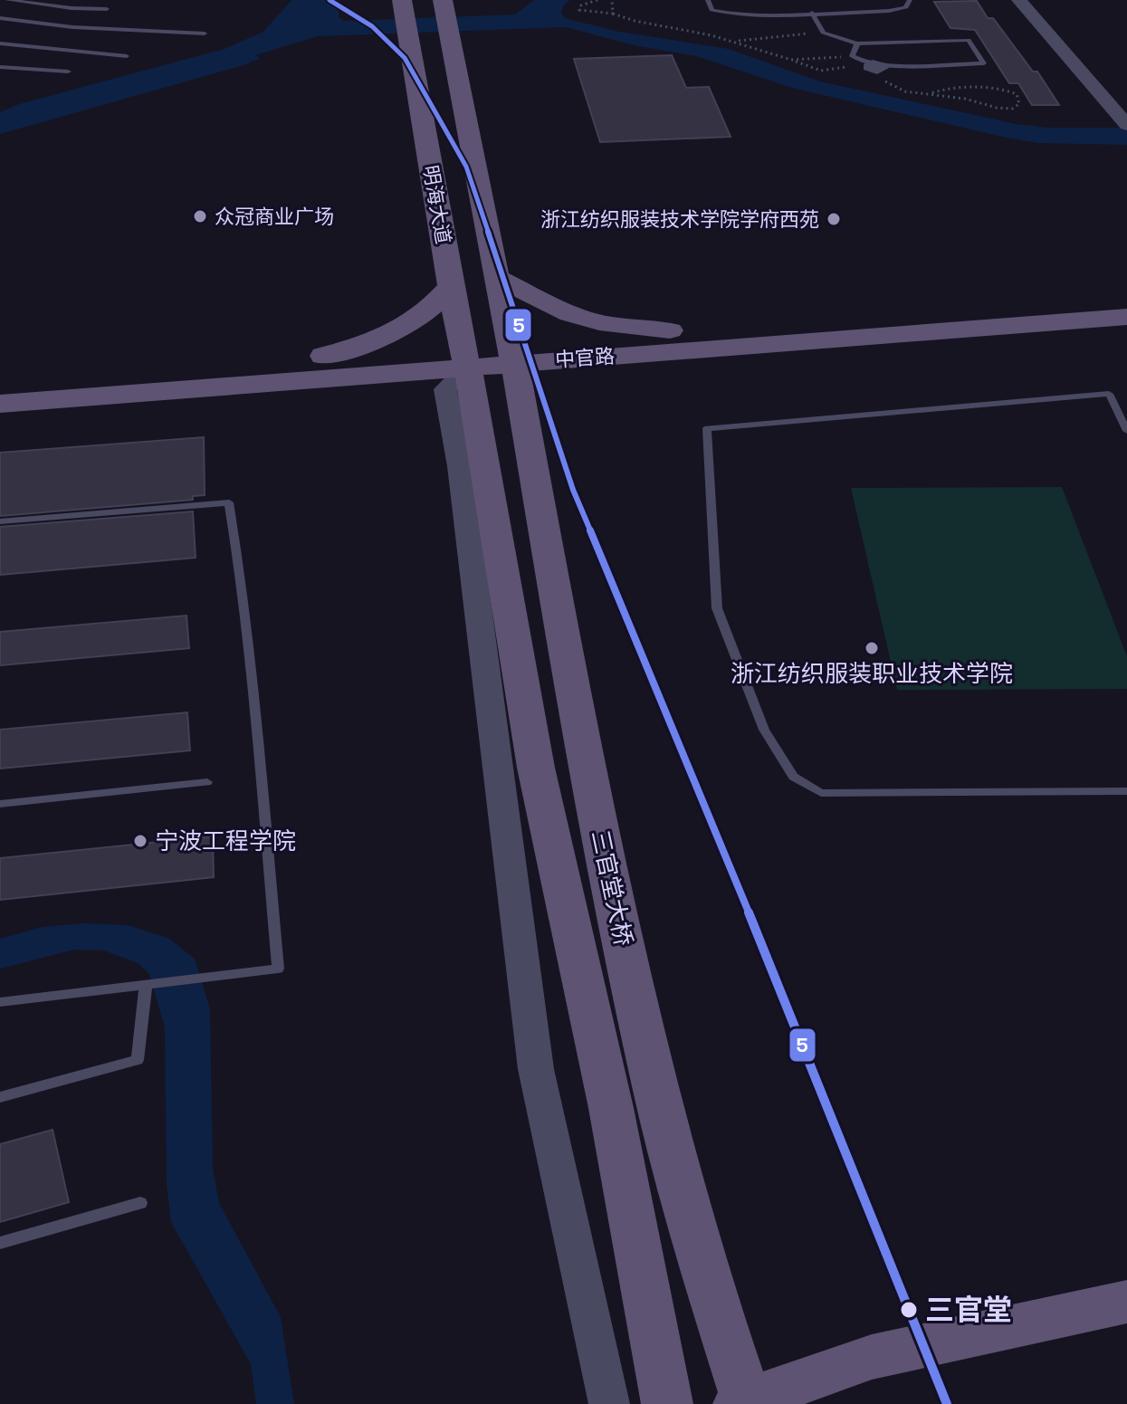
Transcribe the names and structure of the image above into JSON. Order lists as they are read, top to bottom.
{
  "streets": {
    "main road": ["明海大道", "中官路", "三官堂大桥"]
  },
  "crossings": [
    ["明海大道", "中官路"],
    ["明海大道", "三官堂大桥"],
    ["中官路", "三官堂大桥"]
  ],
  "places": [
    "众冠商业广场",
    "浙江纺织服装技术学院学府西苑",
    "浙江纺织服装职业技术学院",
    "宁波工程学院",
    "三官堂"
  ],
  "lines": ["transit line 5"]
}
